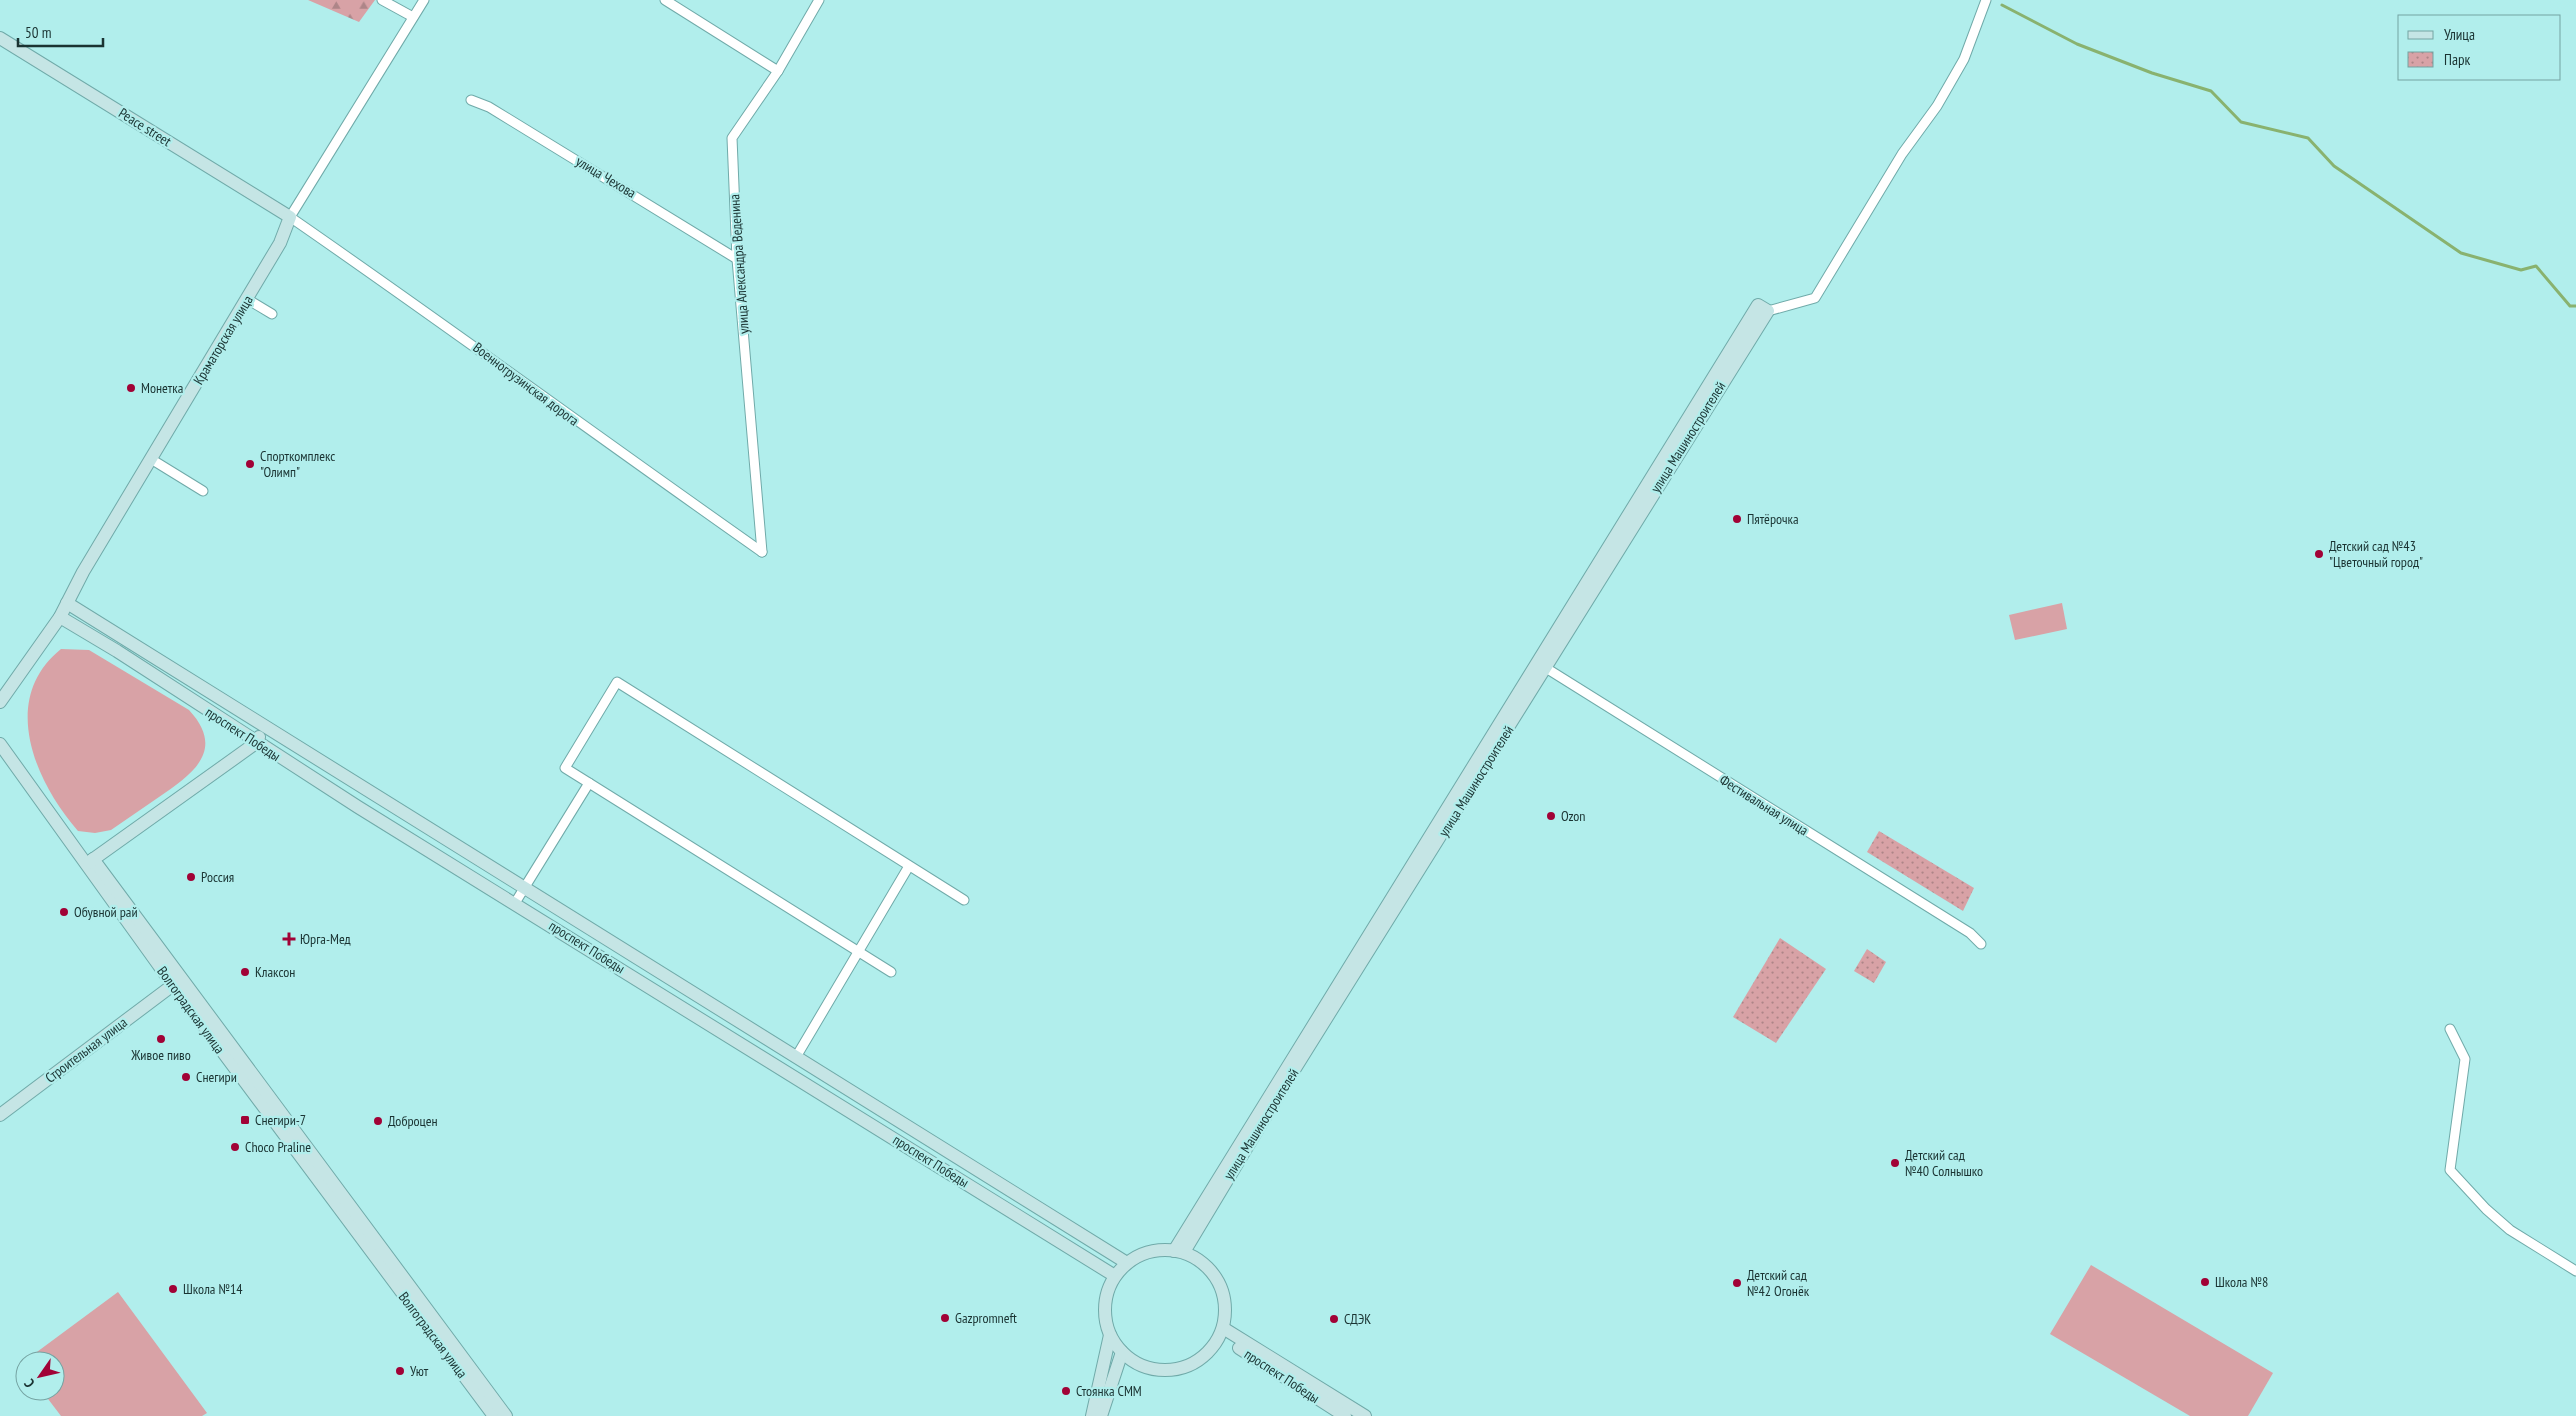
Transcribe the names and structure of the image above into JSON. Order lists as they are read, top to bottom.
{
  "streets": {
    "main road": [
      "Peace street",
      "Краматорская улица",
      "улица Машиностроителей",
      "проспект Победы",
      "Волгоградская улица",
      "Строительная улица"
    ],
    "street": [
      "улица Чехова",
      "улица Александра Веденина",
      "Военногрузинская дорога",
      "Фестивальная улица"
    ]
  },
  "crossings": [
    ["Peace street", "Краматорская улица"],
    ["Peace street", "Военногрузинская дорога"],
    ["улица Чехова", "улица Александра Веденина"],
    ["улица Александра Веденина", "Военногрузинская дорога"],
    ["Краматорская улица", "Военногрузинская дорога"],
    ["Краматорская улица", "проспект Победы"],
    ["улица Машиностроителей", "проспект Победы"],
    ["улица Машиностроителей", "Фестивальная улица"],
    ["Волгоградская улица", "Строительная улица"]
  ],
  "places": {
    "other": [
      "Монетка",
      "Спорткомплекс \"Олимп\"",
      "Пятёрочка",
      "Детский сад №43 \"Цветочный город\"",
      "Ozon",
      "Россия",
      "Обувной рай",
      "Клаксон",
      "Живое пиво",
      "Снегири",
      "Доброцен",
      "Choco Praline",
      "Детский сад №40 Солнышко",
      "Школа №8",
      "Детский сад №42 Огонёк",
      "Школа №14",
      "Gazpromneft",
      "СДЭК",
      "Уют",
      "Стоянка СММ"
    ],
    "health": ["Юрга-Мед"],
    "transit": ["Снегири-7"]
  },
  "legend": ["Улица", "Парк"],
  "scale_bar": "50 m",
  "north": "bottom left"
}
